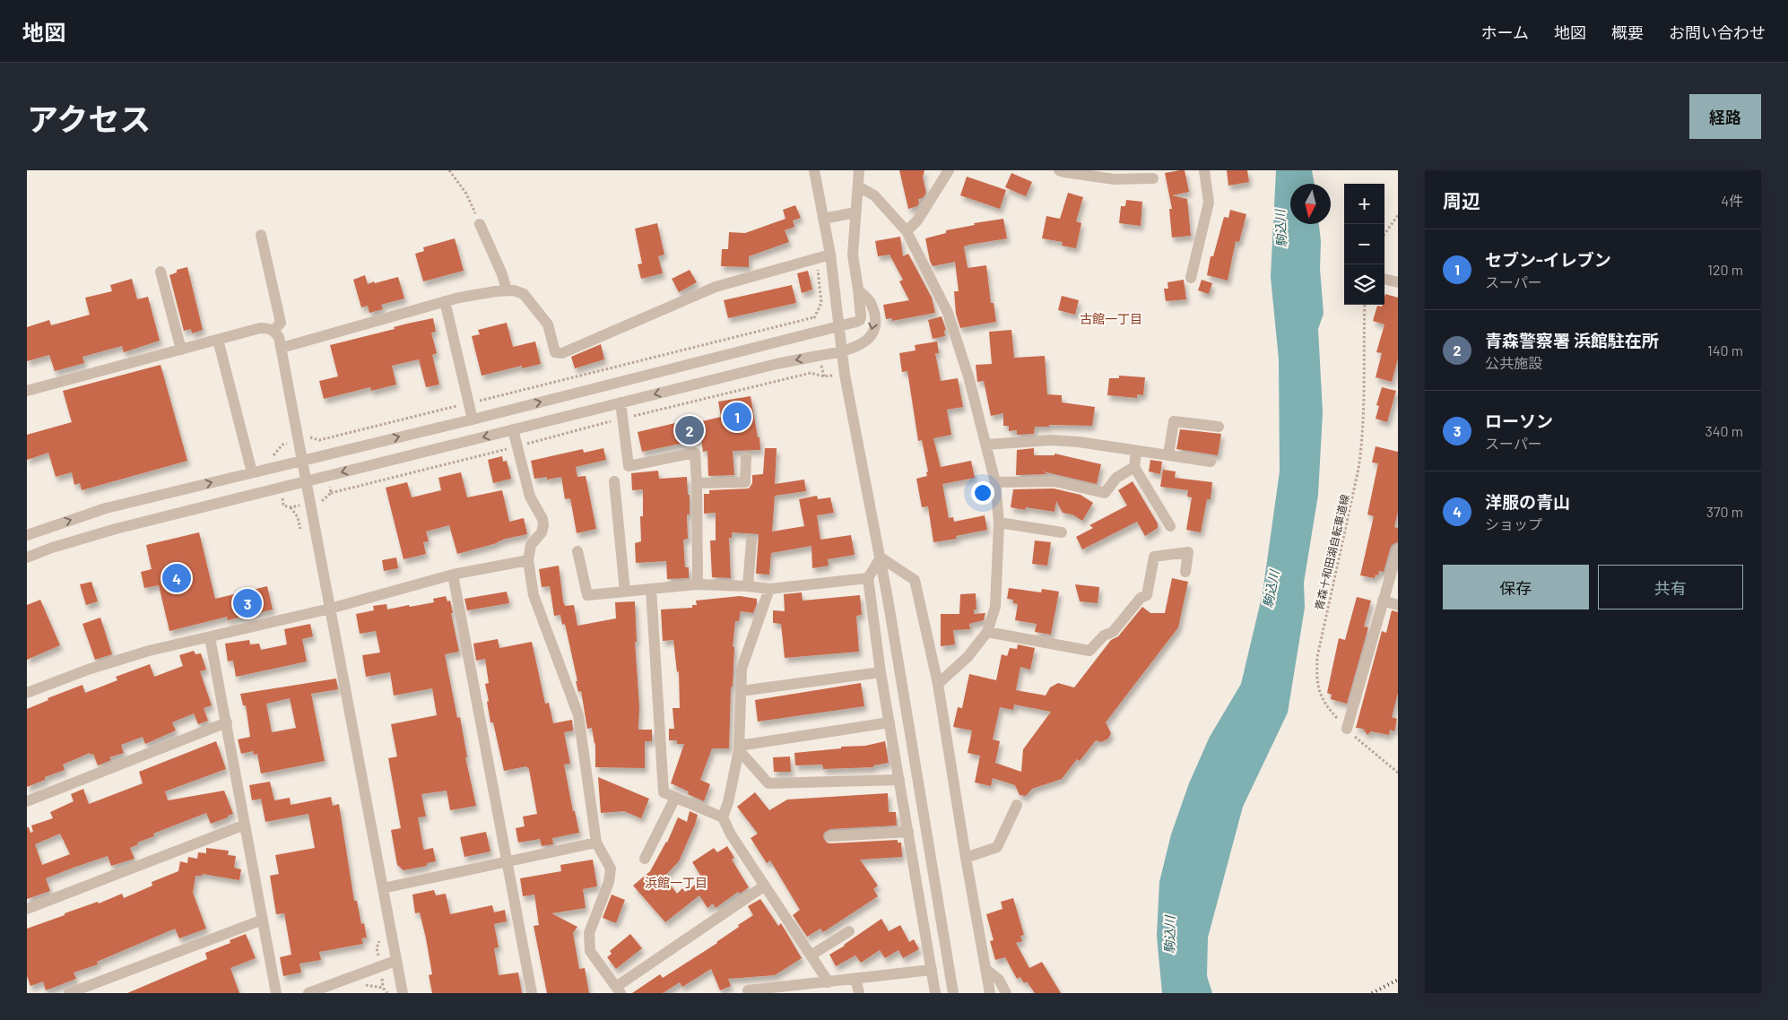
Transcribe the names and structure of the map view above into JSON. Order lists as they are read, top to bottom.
{
  "streets": {
    "path": ["青森十和田湖自転車道線"]
  },
  "districts": ["古館一丁目", "浜館一丁目"],
  "water": ["駒込川"],
  "north": "bottom",
  "page": {
    "header": "地図",
    "nav": [
      "ホーム",
      "地図",
      "概要",
      "お問い合わせ"
    ],
    "title": "アクセス",
    "buttons": [
      "経路",
      ["保存", "共有"]
    ],
    "heading": ["周辺", "4件"],
    "map_buttons": ["+", "−"],
    "list": [
      {
        "mark": "1",
        "name": "セブン-イレブン",
        "note": "スーパー",
        "value": "120 m"
      },
      {
        "mark": "2",
        "name": "青森警察署 浜館駐在所",
        "note": "公共施設",
        "value": "140 m"
      },
      {
        "mark": "3",
        "name": "ローソン",
        "note": "スーパー",
        "value": "340 m"
      },
      {
        "mark": "4",
        "name": "洋服の青山",
        "note": "ショップ",
        "value": "370 m"
      }
    ],
    "pins": [
      "1",
      "2",
      "4",
      "3"
    ]
  }
}
